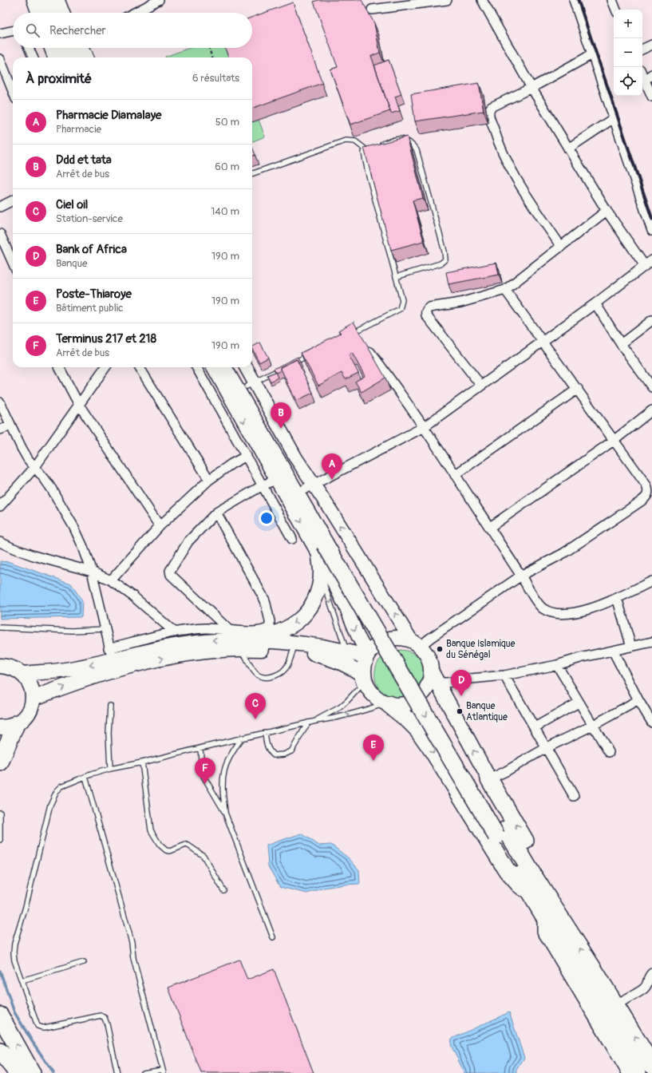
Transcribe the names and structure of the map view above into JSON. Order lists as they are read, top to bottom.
{
  "places": ["Banque Islamique du Sénégal", "Banque Atlantique"],
  "page": {
    "map_buttons": ["+", "−"],
    "search": "Rechercher",
    "heading": ["À proximité", "6 résultats"],
    "list": [
      {
        "mark": "A",
        "name": "Pharmacie Diamalaye",
        "note": "Pharmacie",
        "value": "50 m"
      },
      {
        "mark": "B",
        "name": "Ddd et tata",
        "note": "Arrêt de bus",
        "value": "60 m"
      },
      {
        "mark": "C",
        "name": "Ciel oil",
        "note": "Station-service",
        "value": "140 m"
      },
      {
        "mark": "D",
        "name": "Bank of Africa",
        "note": "Banque",
        "value": "190 m"
      },
      {
        "mark": "E",
        "name": "Poste-Thiaroye",
        "note": "Bâtiment public",
        "value": "190 m"
      },
      {
        "mark": "F",
        "name": "Terminus 217 et 218",
        "note": "Arrêt de bus",
        "value": "190 m"
      }
    ],
    "pins": [
      "B",
      "A",
      "D",
      "C",
      "E",
      "F"
    ]
  }
}
